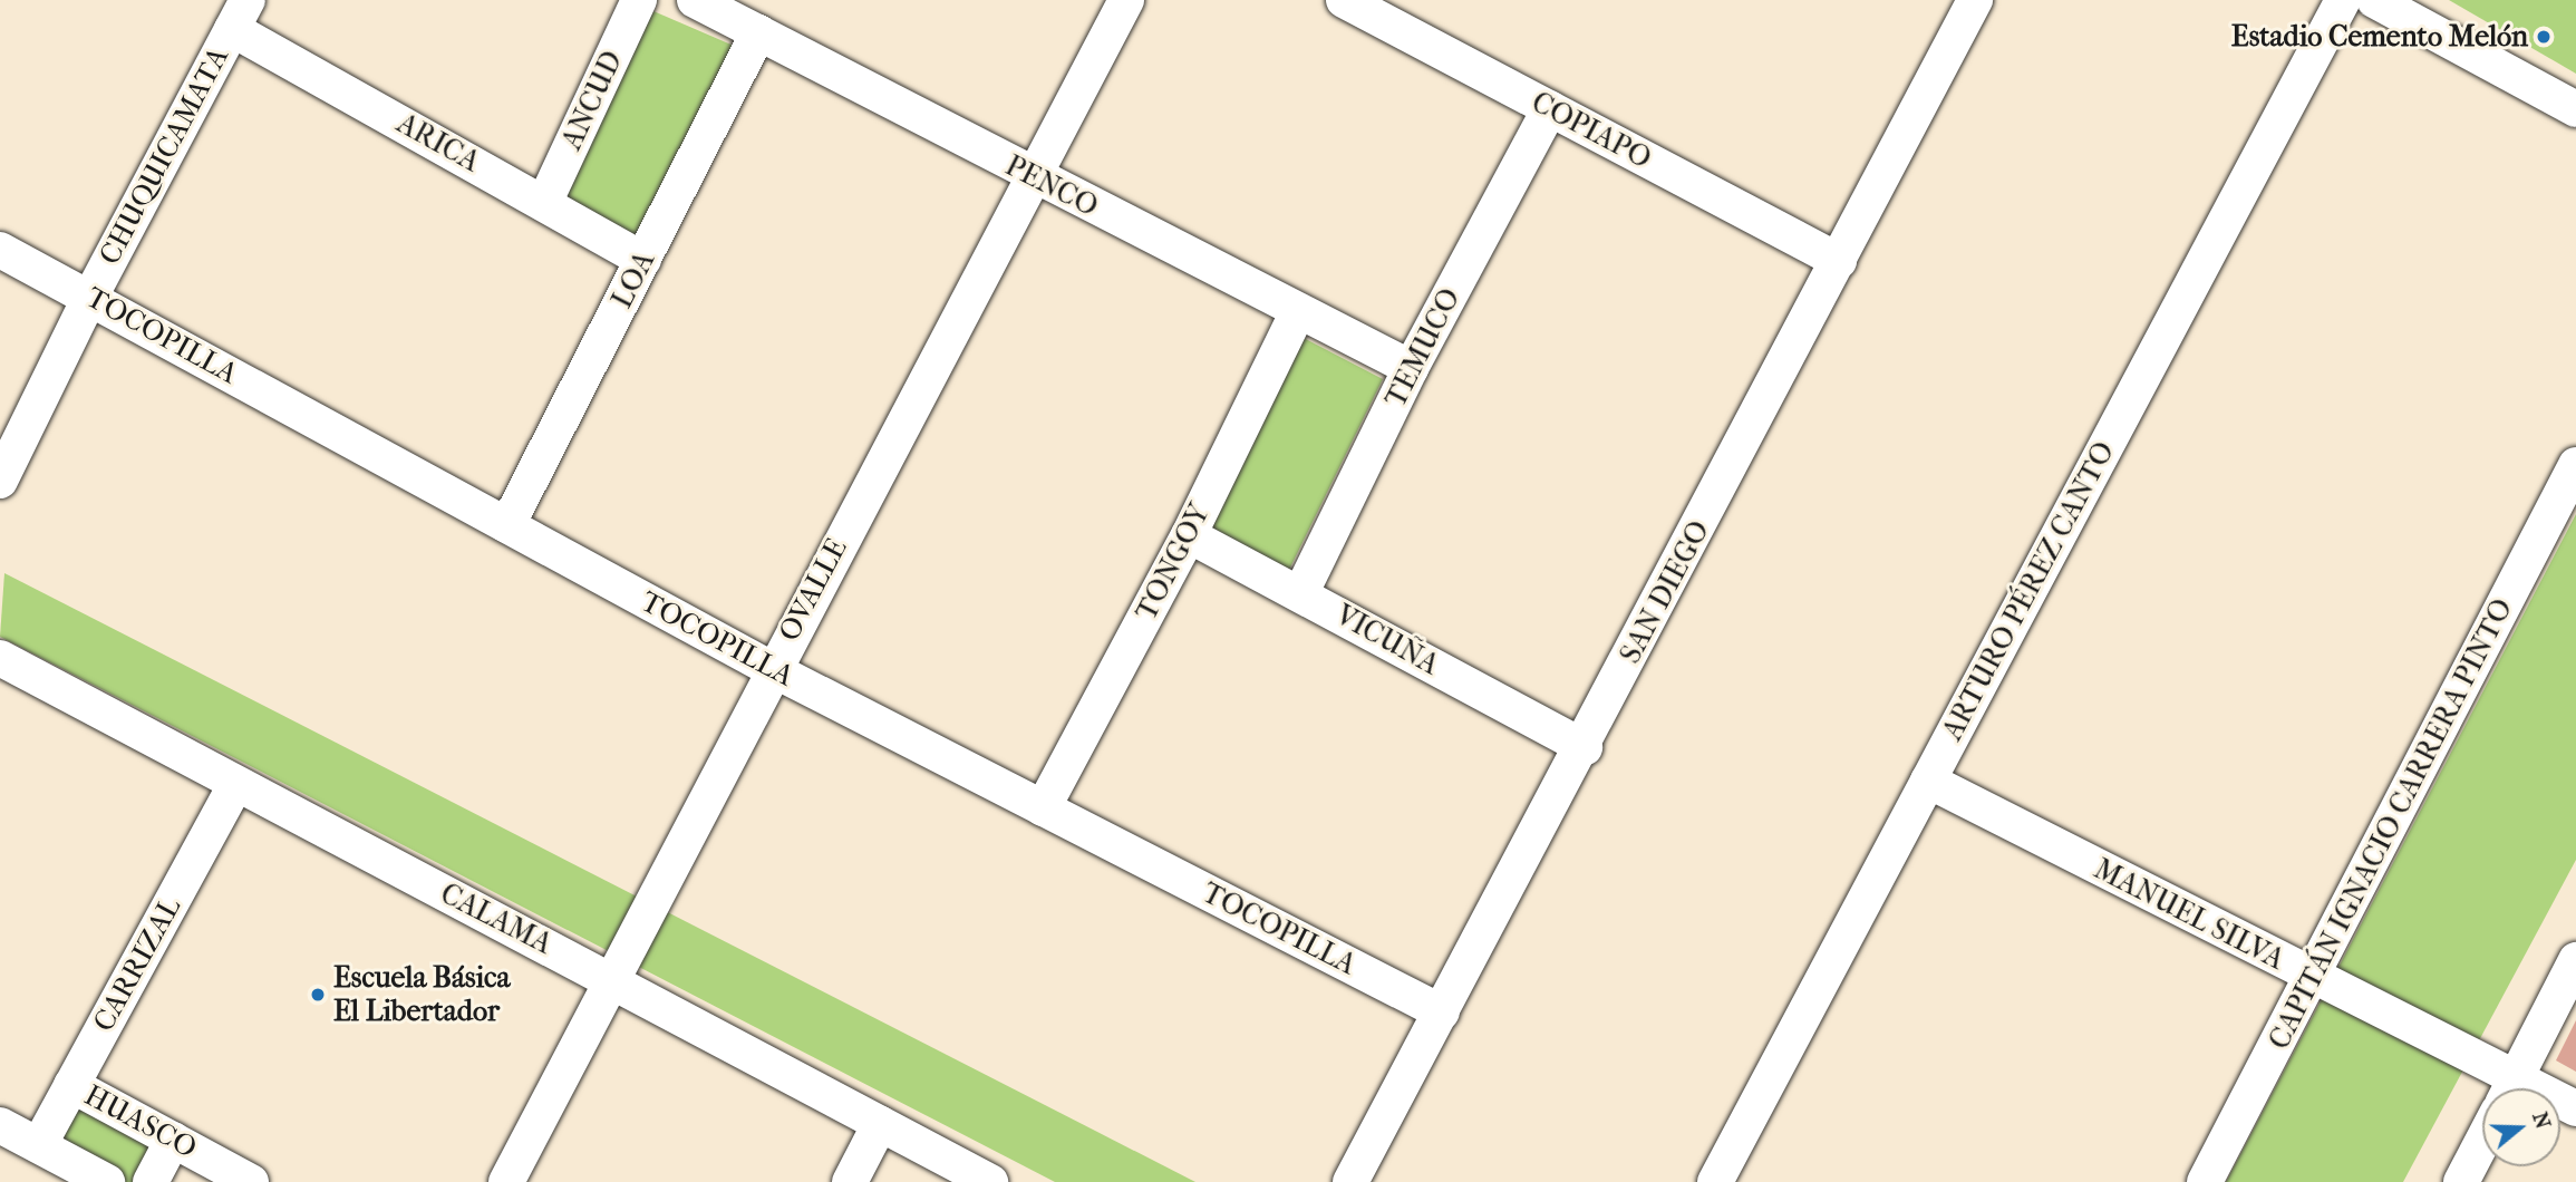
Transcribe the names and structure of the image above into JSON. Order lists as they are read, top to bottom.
{
  "streets": {
    "street": [
      "ANCUD",
      "COPIAPO",
      "ARICA",
      "CHUQUICAMATA",
      "PENCO",
      "LOA",
      "TOCOPILLA",
      "TEMUCO",
      "TONGOY",
      "OVALLE",
      "ARTURO PÉREZ CANTO",
      "SAN DIEGO",
      "VICUÑA",
      "CAPITÁN IGNACIO CARRERA PINTO",
      "MANUEL SILVA",
      "CALAMA",
      "CARRIZAL",
      "HUASCO"
    ]
  },
  "crossings": [
    ["ANCUD", "ARICA"],
    ["COPIAPO", "TEMUCO"],
    ["COPIAPO", "SAN DIEGO"],
    ["ARICA", "CHUQUICAMATA"],
    ["ARICA", "LOA"],
    ["CHUQUICAMATA", "TOCOPILLA"],
    ["PENCO", "LOA"],
    ["PENCO", "TEMUCO"],
    ["PENCO", "TONGOY"],
    ["PENCO", "OVALLE"],
    ["LOA", "TOCOPILLA"],
    ["TOCOPILLA", "TONGOY"],
    ["TOCOPILLA", "OVALLE"],
    ["TOCOPILLA", "SAN DIEGO"],
    ["TEMUCO", "VICUÑA"],
    ["TONGOY", "VICUÑA"],
    ["OVALLE", "CALAMA"],
    ["ARTURO PÉREZ CANTO", "MANUEL SILVA"],
    ["SAN DIEGO", "VICUÑA"],
    ["CAPITÁN IGNACIO CARRERA PINTO", "MANUEL SILVA"],
    ["CALAMA", "CARRIZAL"],
    ["CARRIZAL", "HUASCO"]
  ],
  "places": ["Estadio Cemento Melón", "Escuela Básica El Libertador"],
  "north": "right"
}
